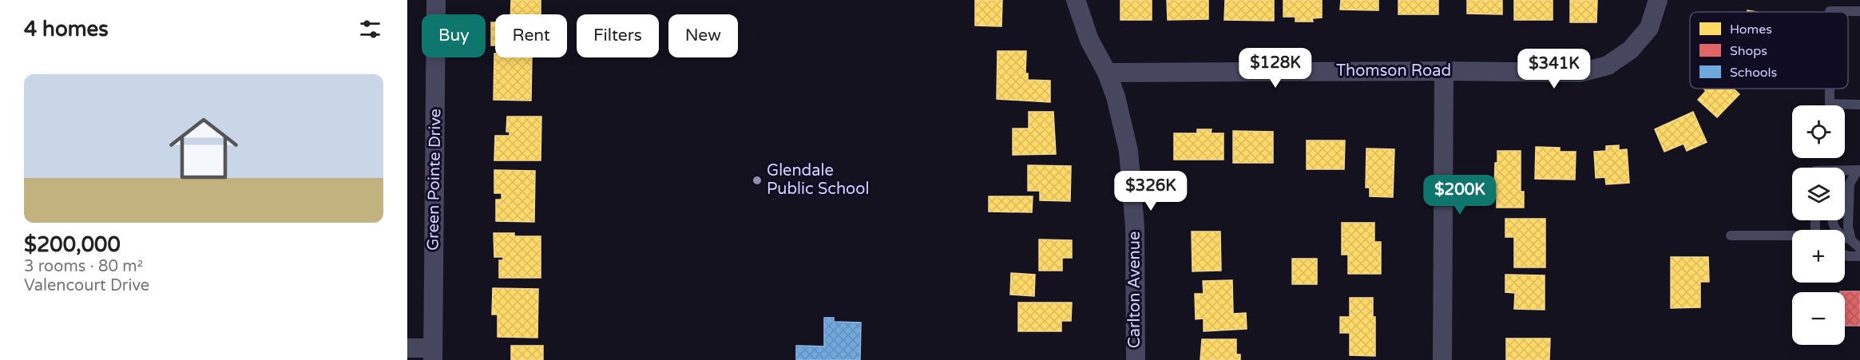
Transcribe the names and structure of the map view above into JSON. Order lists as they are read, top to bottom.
{
  "streets": {
    "street": ["Thomson Road", "Green Pointe Drive", "Carlton Avenue"]
  },
  "crossings": [
    ["Thomson Road", "Carlton Avenue"]
  ],
  "places": ["Glendale Public School"],
  "legend": ["Homes", "Shops", "Schools"],
  "page": {
    "heading": "4 homes",
    "chip": [
      "Buy",
      "Rent",
      "Filters",
      "New"
    ],
    "price": [
      "$128K",
      "$341K",
      "$326K",
      "$200K"
    ],
    "list": [
      {
        "name": "$200,000",
        "note": "3 rooms · 80 m² · Valencourt Drive"
      }
    ],
    "map_buttons": ["+", "−"]
  }
}
